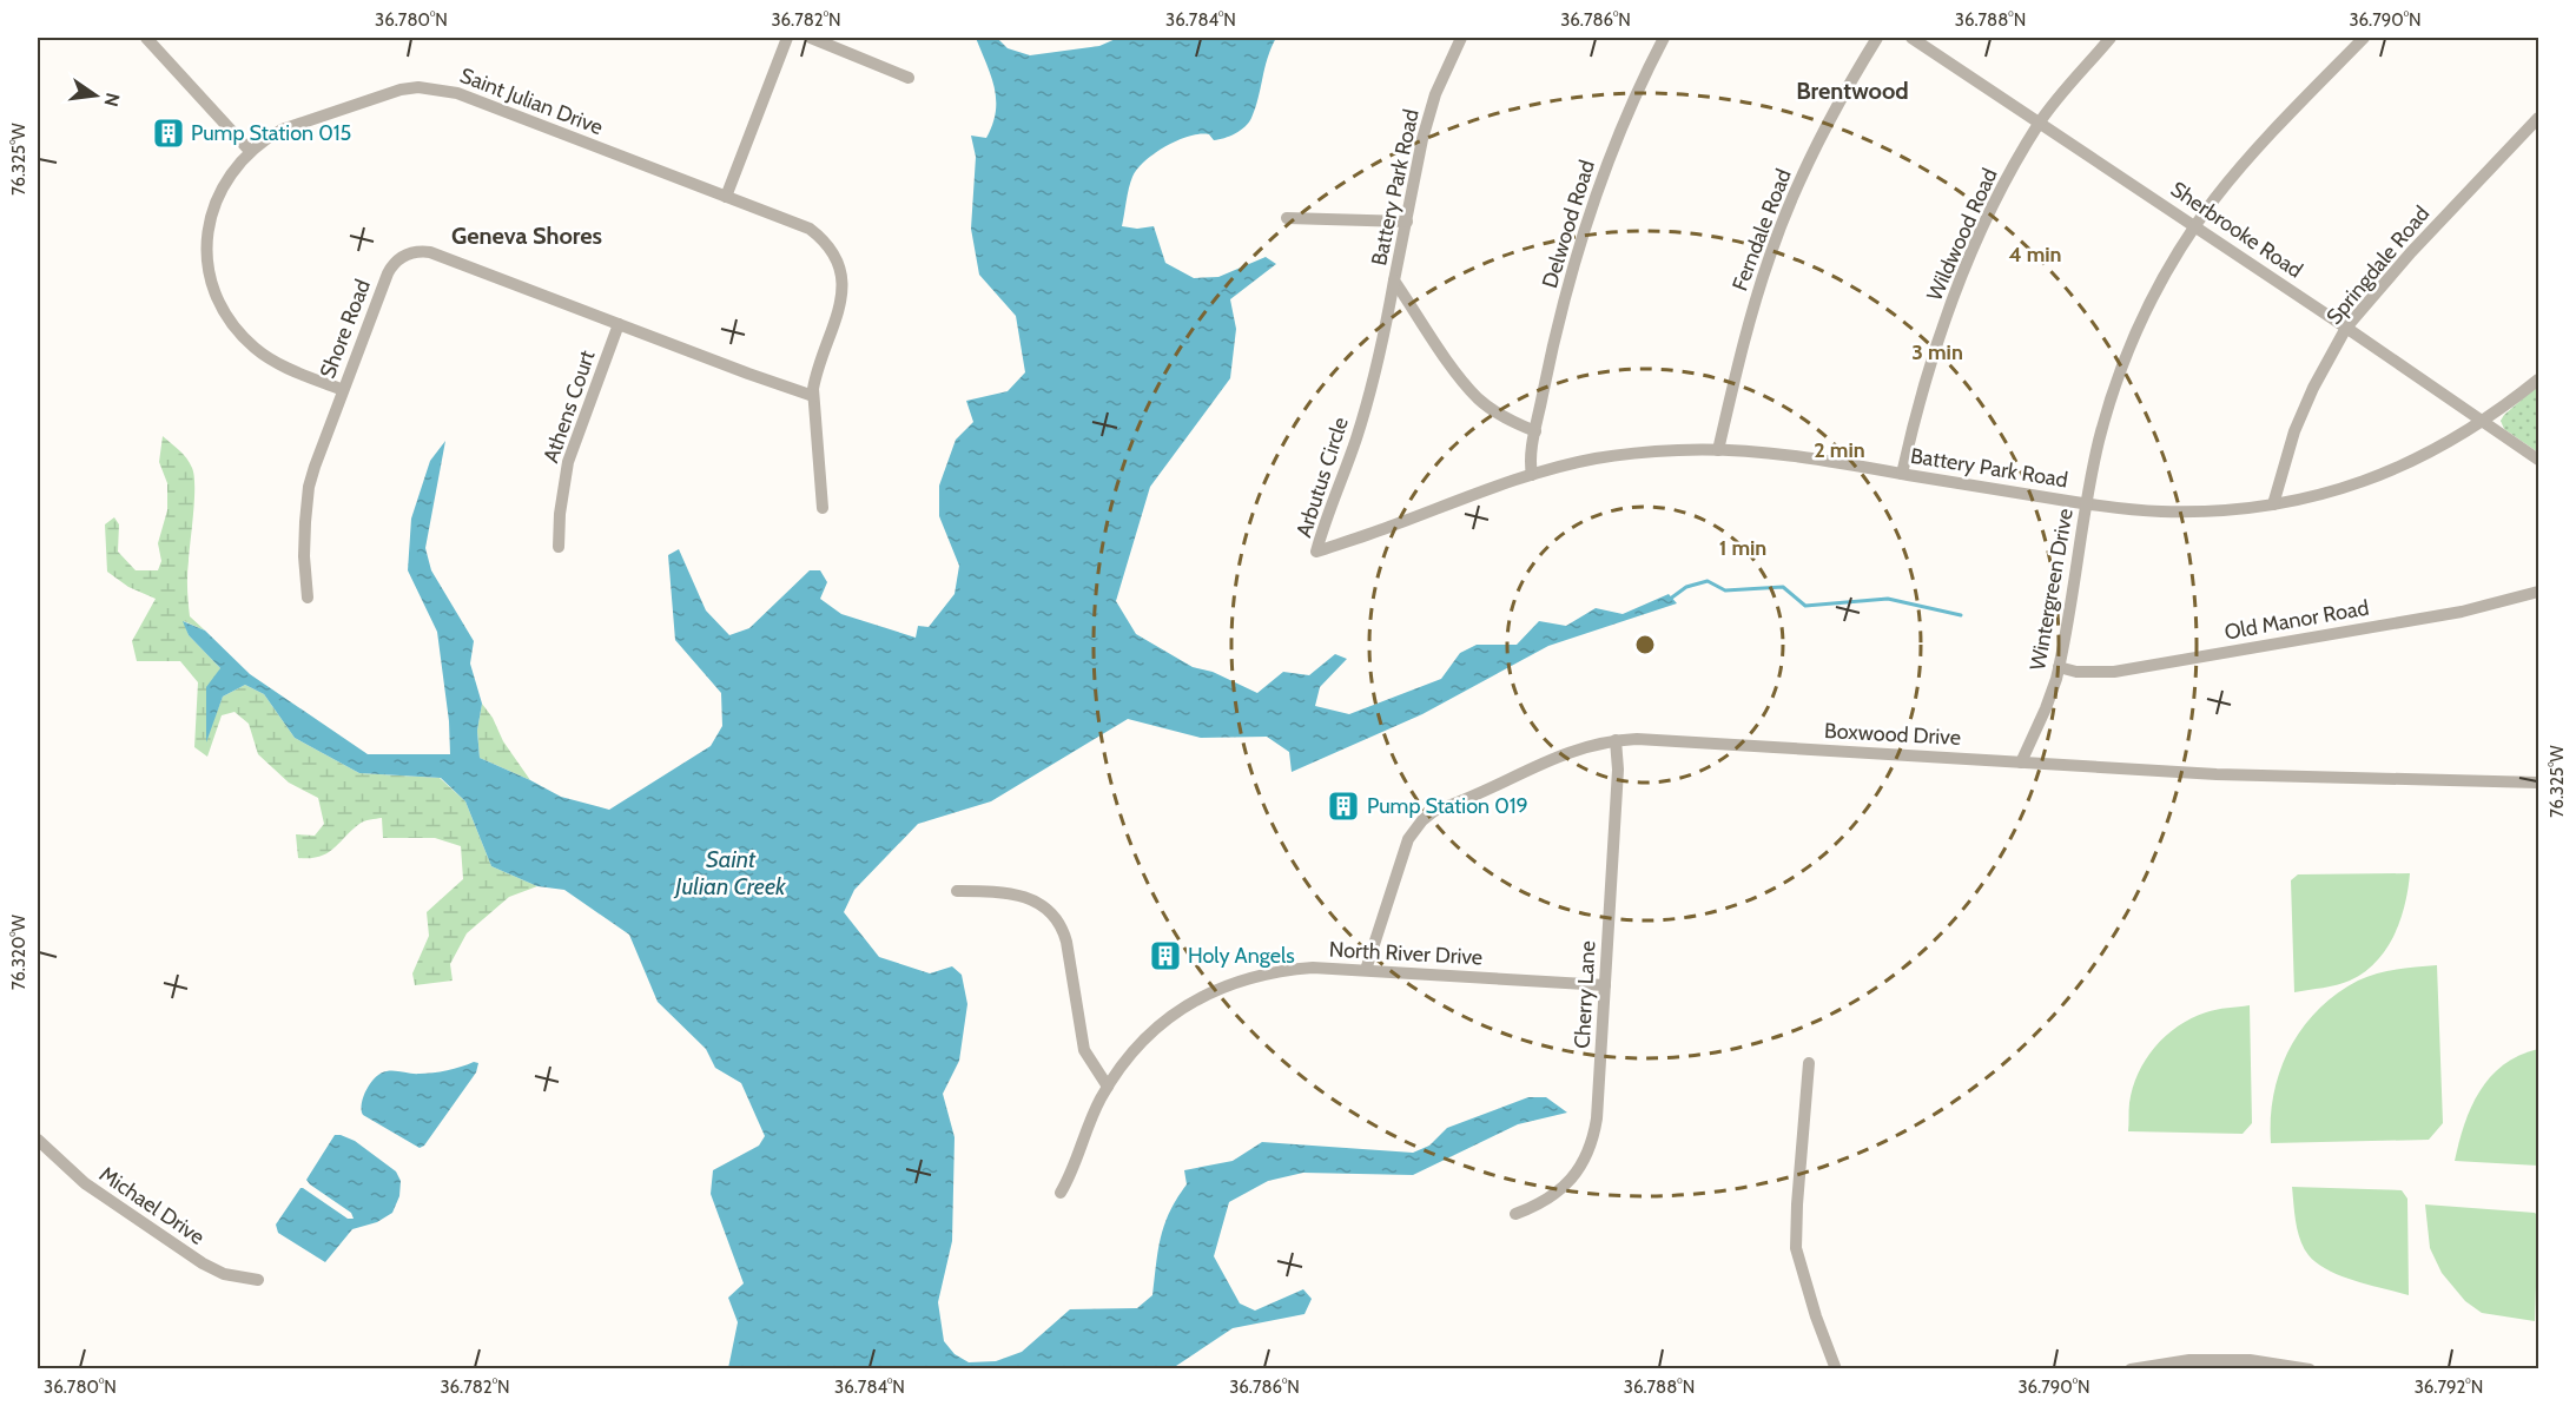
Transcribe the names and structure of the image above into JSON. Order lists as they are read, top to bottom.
{
  "streets": {
    "street": [
      "Saint Julian Drive",
      "Battery Park Road",
      "Delwood Road",
      "Ferndale Road",
      "Sherbrooke Road",
      "Wildwood Road",
      "Springdale Road",
      "Shore Road",
      "Athens Court",
      "Arbutus Circle",
      "Wintergreen Drive",
      "Old Manor Road",
      "Boxwood Drive",
      "North River Drive",
      "Cherry Lane",
      "Michael Drive"
    ]
  },
  "crossings": [
    ["Saint Julian Drive", "Shore Road"],
    ["Battery Park Road", "Delwood Road"],
    ["Battery Park Road", "Ferndale Road"],
    ["Battery Park Road", "Sherbrooke Road"],
    ["Battery Park Road", "Wildwood Road"],
    ["Battery Park Road", "Springdale Road"],
    ["Battery Park Road", "Arbutus Circle"],
    ["Battery Park Road", "Wintergreen Drive"],
    ["Sherbrooke Road", "Wildwood Road"],
    ["Sherbrooke Road", "Springdale Road"],
    ["Sherbrooke Road", "Wintergreen Drive"],
    ["Shore Road", "Athens Court"],
    ["Wintergreen Drive", "Old Manor Road"],
    ["Wintergreen Drive", "Boxwood Drive"],
    ["Boxwood Drive", "North River Drive"],
    ["Boxwood Drive", "Cherry Lane"],
    ["North River Drive", "Cherry Lane"]
  ],
  "districts": ["Brentwood", "Geneva Shores"],
  "water": ["Saint Julian Creek"],
  "places": {
    "building": ["Pump Station 015", "Pump Station 019", "Holy Angels"]
  },
  "north": "right",
  "coordinates": [
    "36.780°N",
    "36.782°N",
    "36.784°N",
    "36.786°N",
    "36.788°N",
    "36.790°N",
    "76.325°W",
    "76.320°W",
    "36.792°N"
  ],
  "rings": [
    "4 min",
    "3 min",
    "2 min",
    "1 min"
  ]
}
